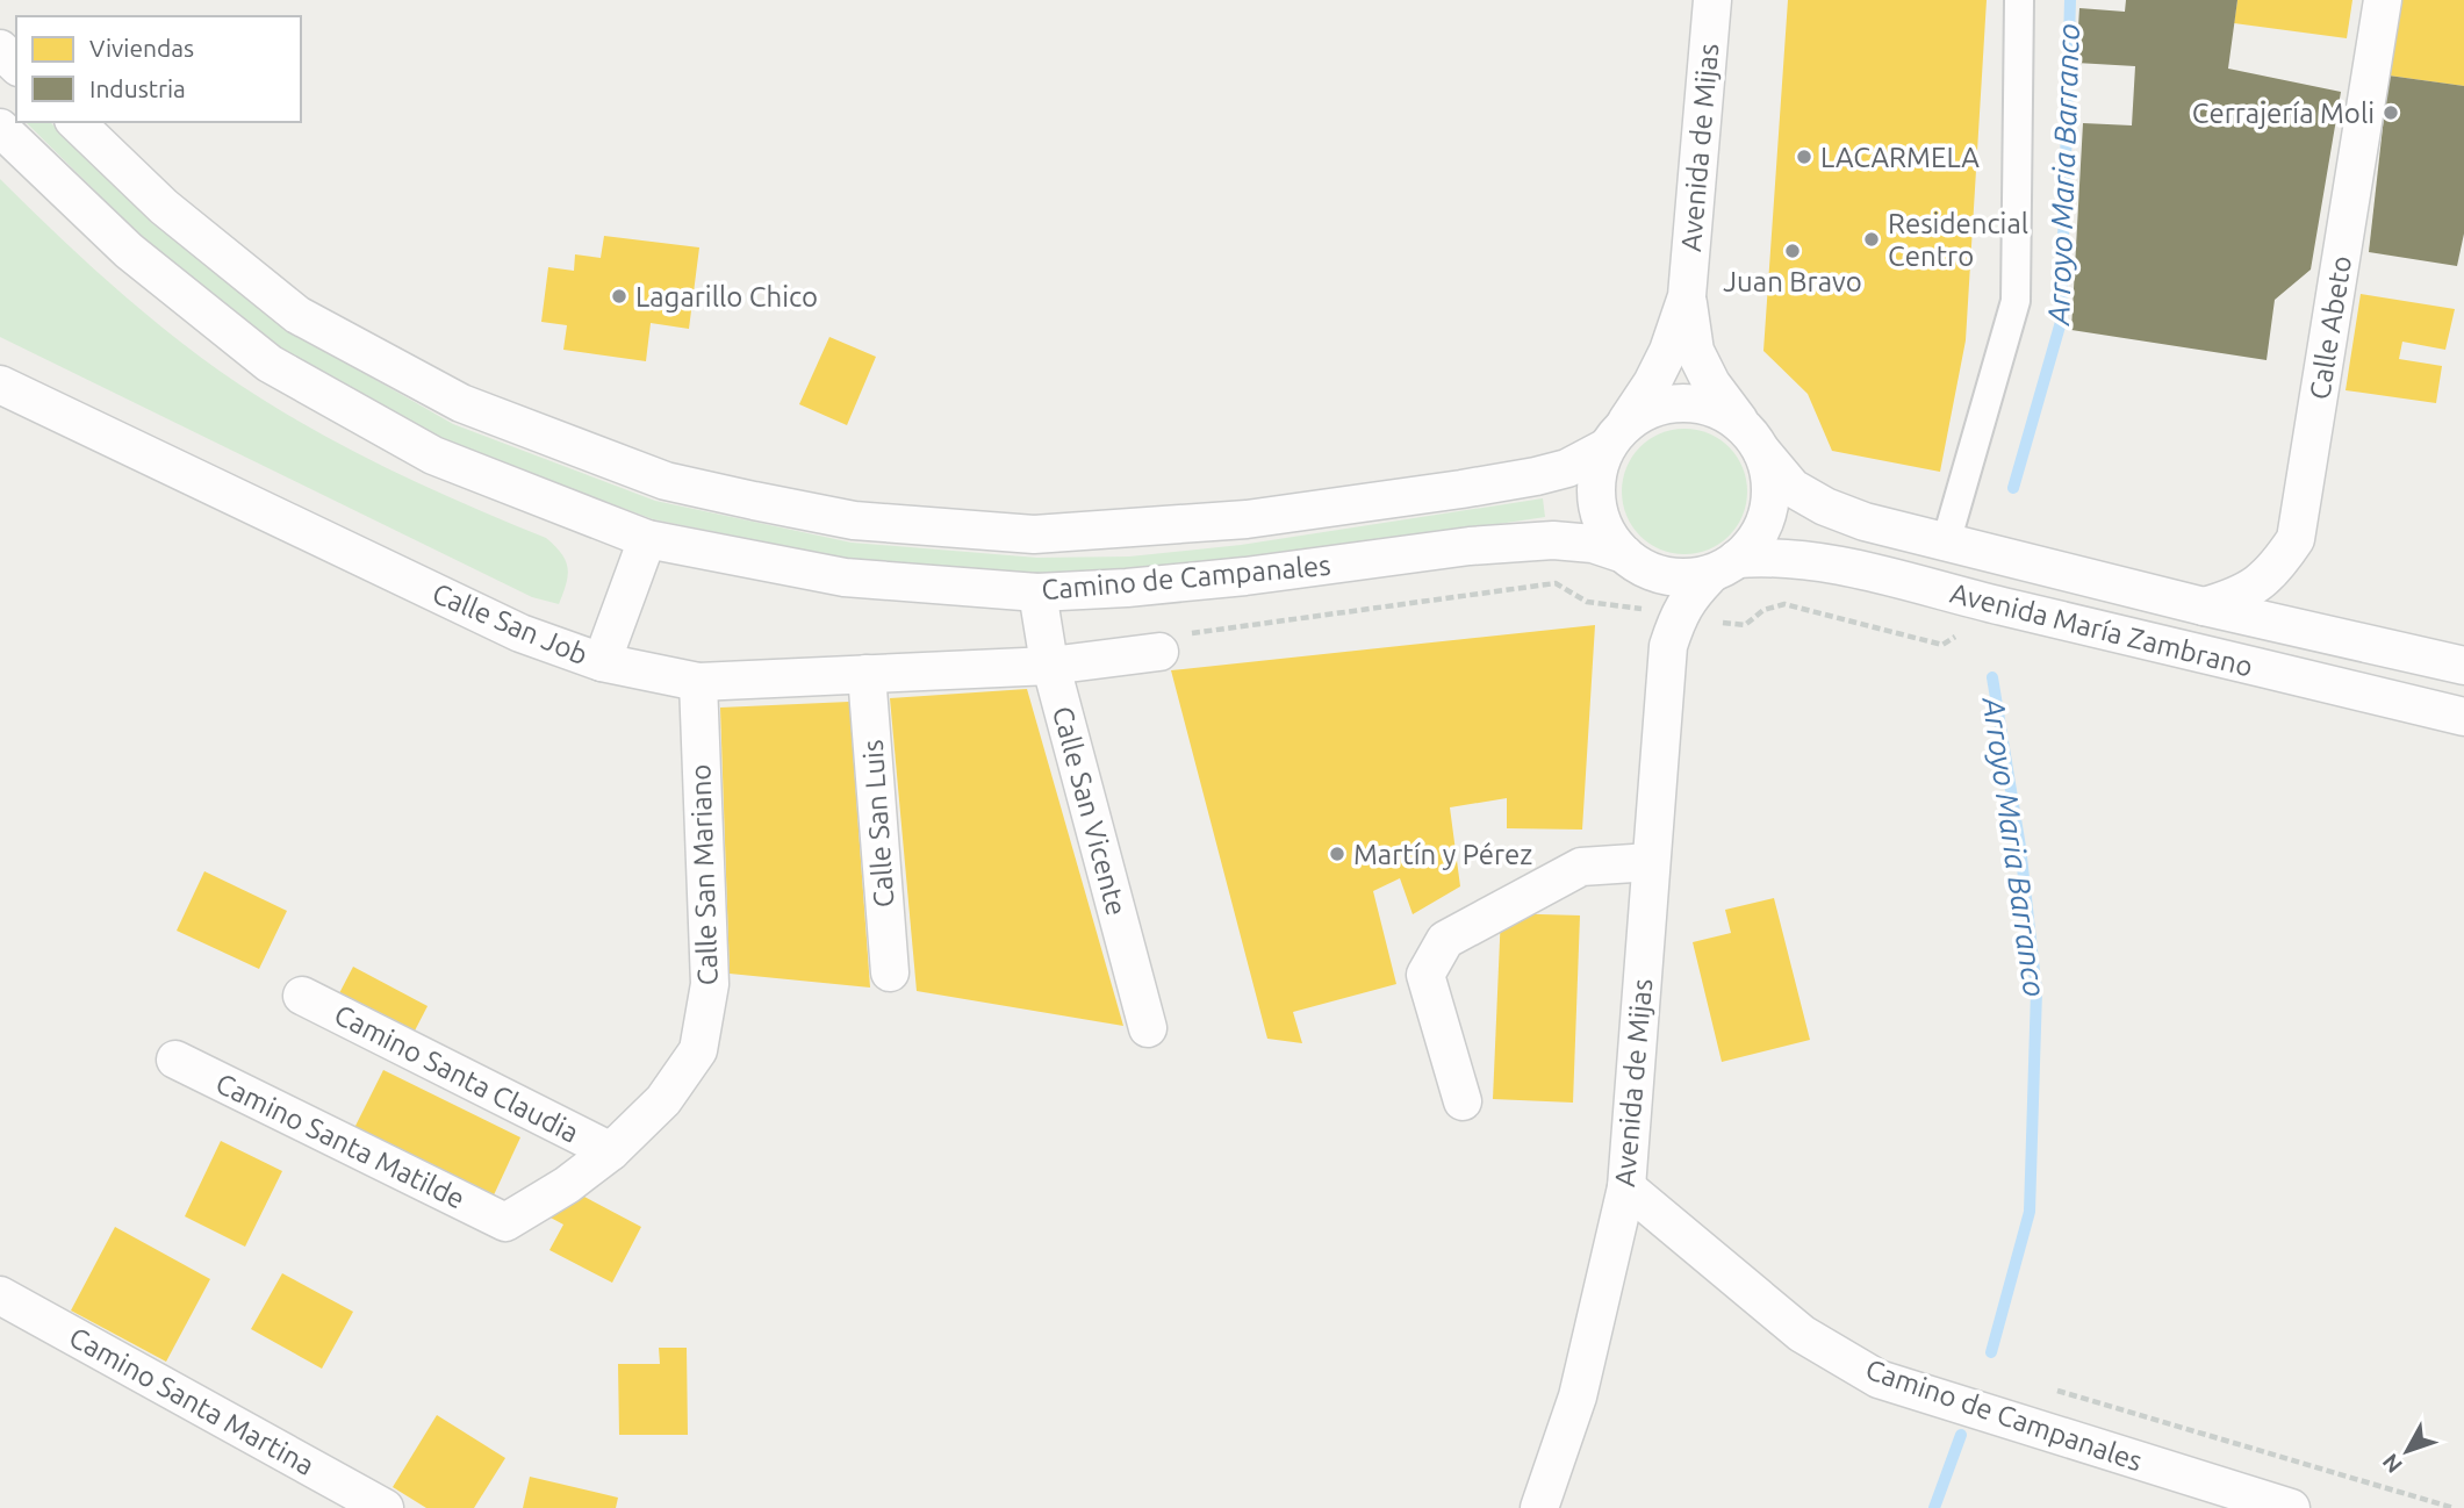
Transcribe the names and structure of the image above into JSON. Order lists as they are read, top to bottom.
{
  "streets": {
    "street": [
      "Avenida de Mijas",
      "Calle Abeto",
      "Camino de Campanales",
      "Calle San Job",
      "Avenida María Zambrano",
      "Calle San Vicente",
      "Calle San Luis",
      "Calle San Mariano",
      "Camino Santa Claudia",
      "Camino Santa Matilde",
      "Camino Santa Martina"
    ]
  },
  "crossings": [
    ["Avenida de Mijas", "Camino de Campanales"],
    ["Avenida de Mijas", "Avenida María Zambrano"],
    ["Calle Abeto", "Avenida María Zambrano"],
    ["Camino de Campanales", "Avenida María Zambrano"],
    ["Camino de Campanales", "Calle San Vicente"],
    ["Calle San Job", "Calle San Vicente"],
    ["Calle San Job", "Calle San Luis"],
    ["Calle San Job", "Calle San Mariano"],
    ["Calle San Mariano", "Camino Santa Claudia"],
    ["Calle San Mariano", "Camino Santa Matilde"]
  ],
  "water": ["Arroyo Maria Barranco"],
  "places": [
    "Cerrajería Moli",
    "LACARMELA",
    "Residencial Centro",
    "Juan Bravo",
    "Lagarillo Chico",
    "Martín y Pérez"
  ],
  "legend": ["Viviendas", "Industria"],
  "north": "bottom left"
}
